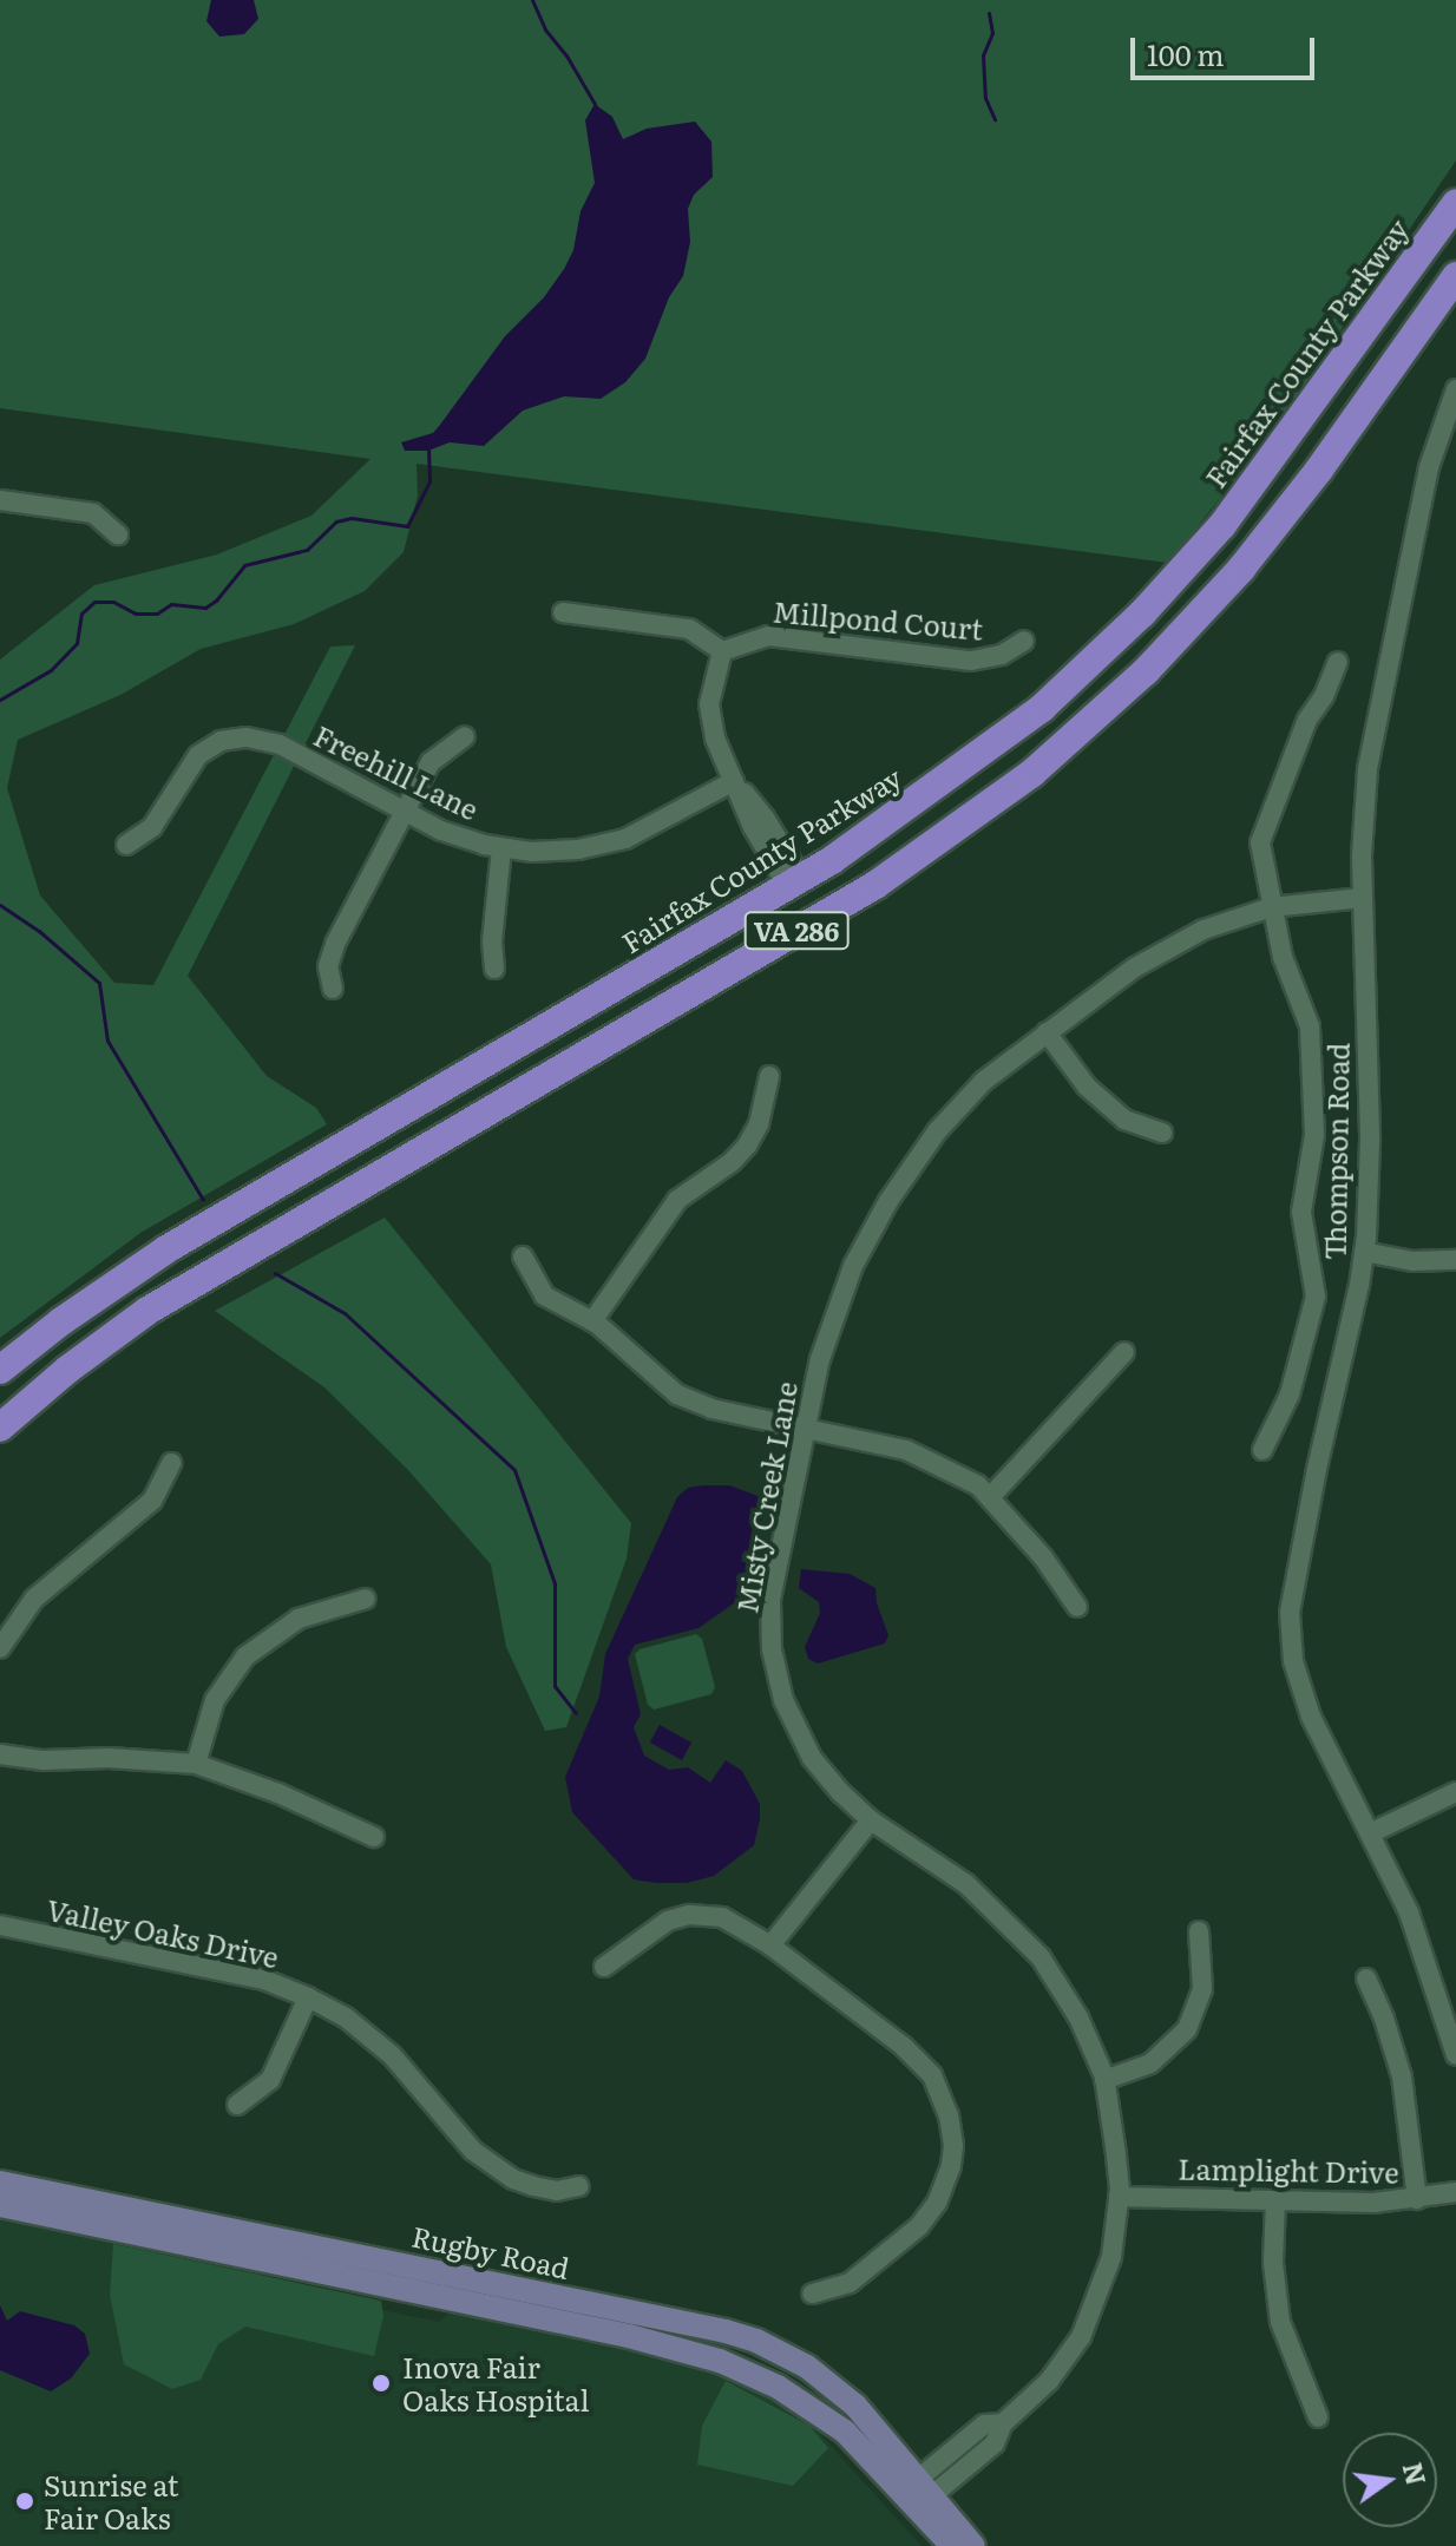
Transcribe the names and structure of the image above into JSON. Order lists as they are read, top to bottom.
{
  "streets": {
    "highway": ["Fairfax County Parkway", "VA 286"],
    "main road": ["Rugby Road"],
    "street": [
      "Millpond Court",
      "Freehill Lane",
      "Thompson Road",
      "Misty Creek Lane",
      "Valley Oaks Drive",
      "Lamplight Drive"
    ]
  },
  "crossings": [
    ["Thompson Road", "Misty Creek Lane"],
    ["Misty Creek Lane", "Lamplight Drive"],
    ["Misty Creek Lane", "Rugby Road"]
  ],
  "places": ["Inova Fair Oaks Hospital", "Sunrise at Fair Oaks"],
  "scale_bar": "100 m",
  "north": "right"
}
